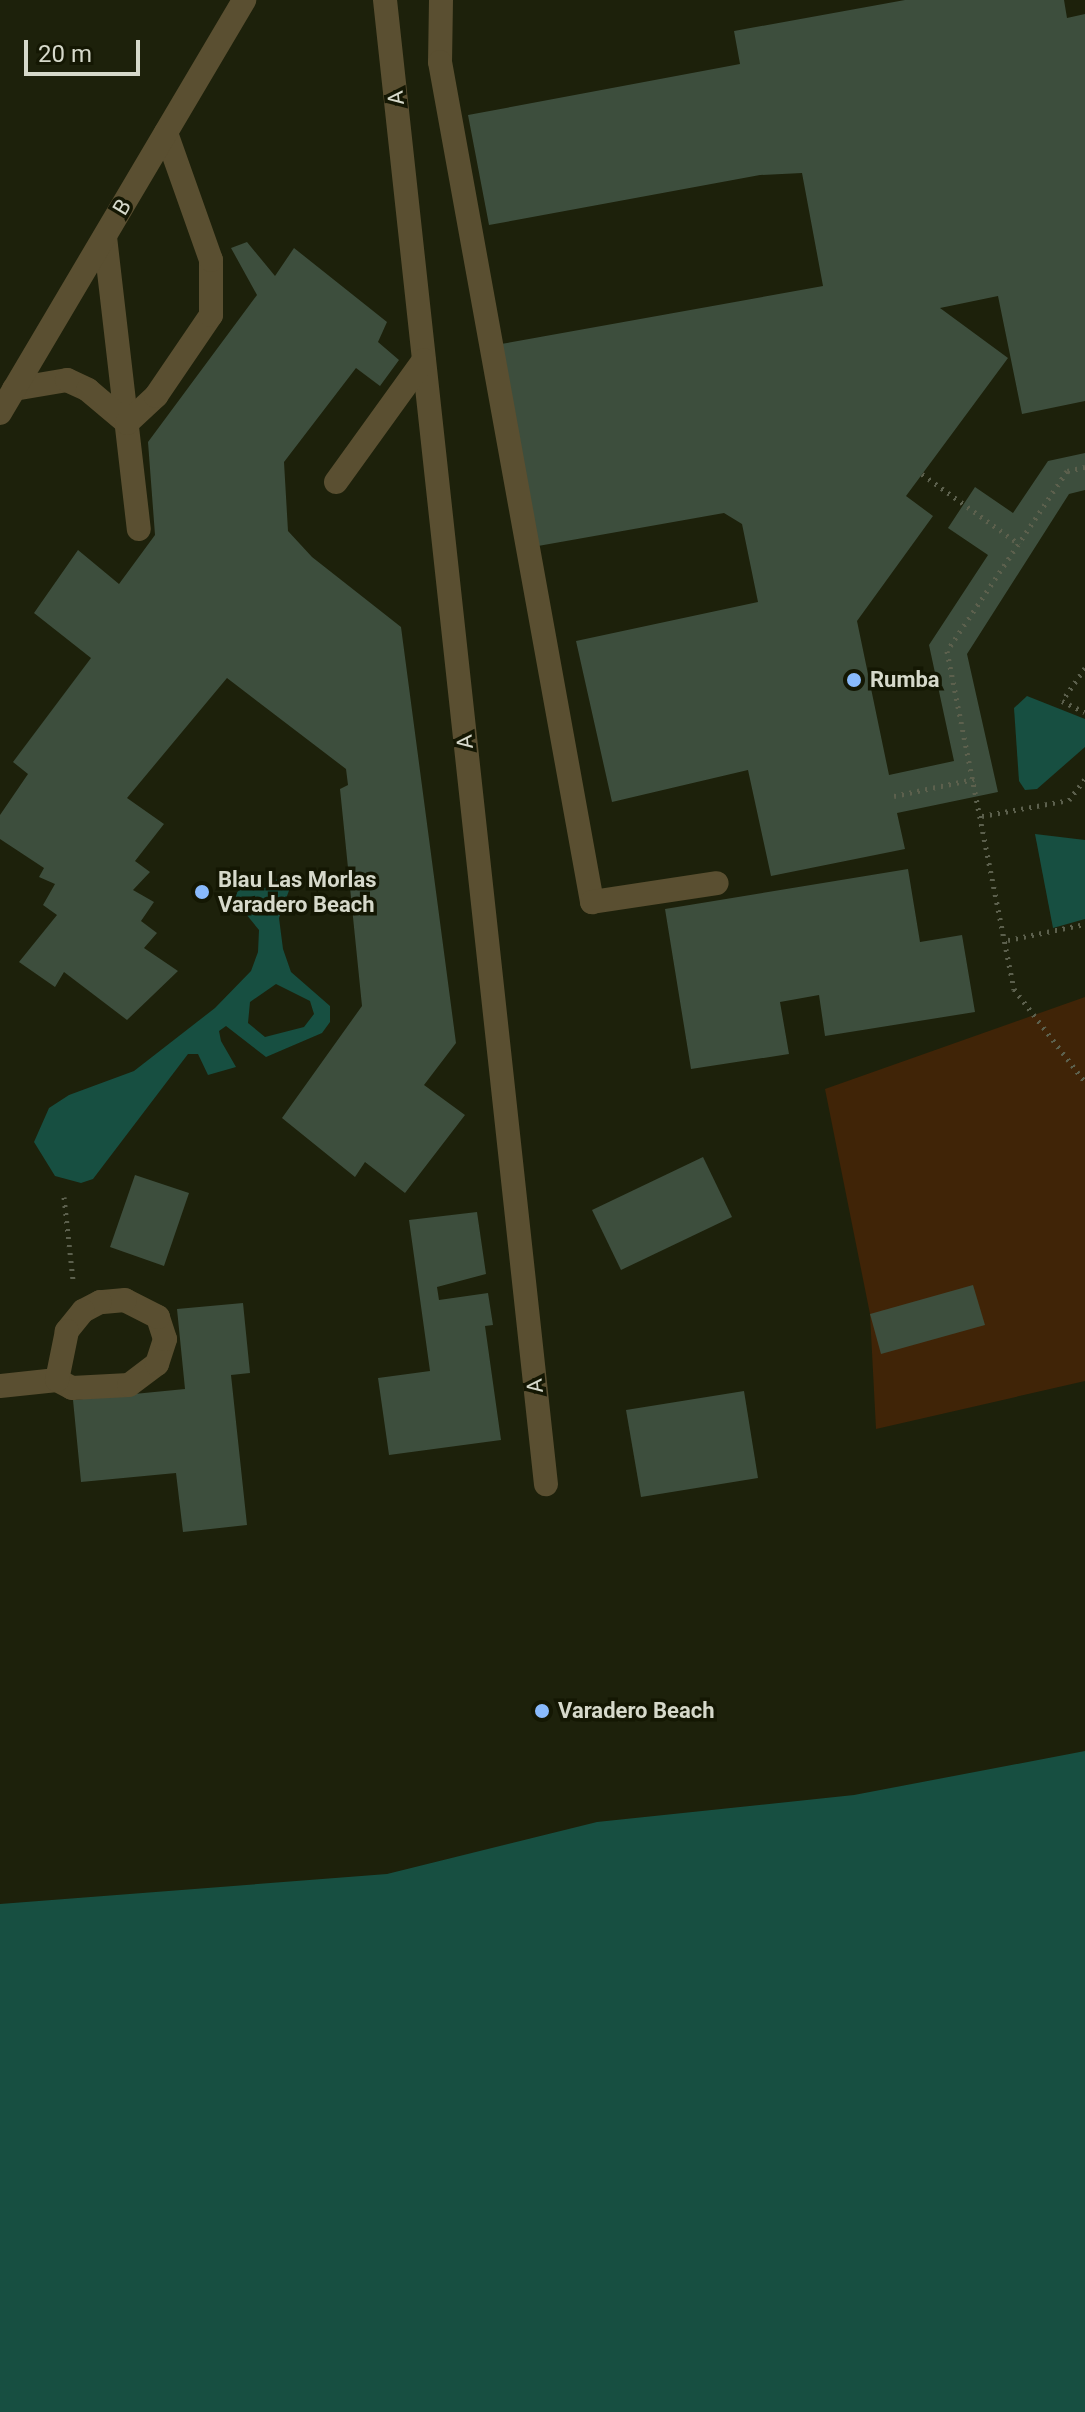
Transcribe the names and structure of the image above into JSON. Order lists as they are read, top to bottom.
{
  "streets": {
    "street": ["A", "B"]
  },
  "places": ["Rumba", "Blau Las Morlas Varadero Beach", "Varadero Beach"],
  "scale_bar": "20 m"
}
